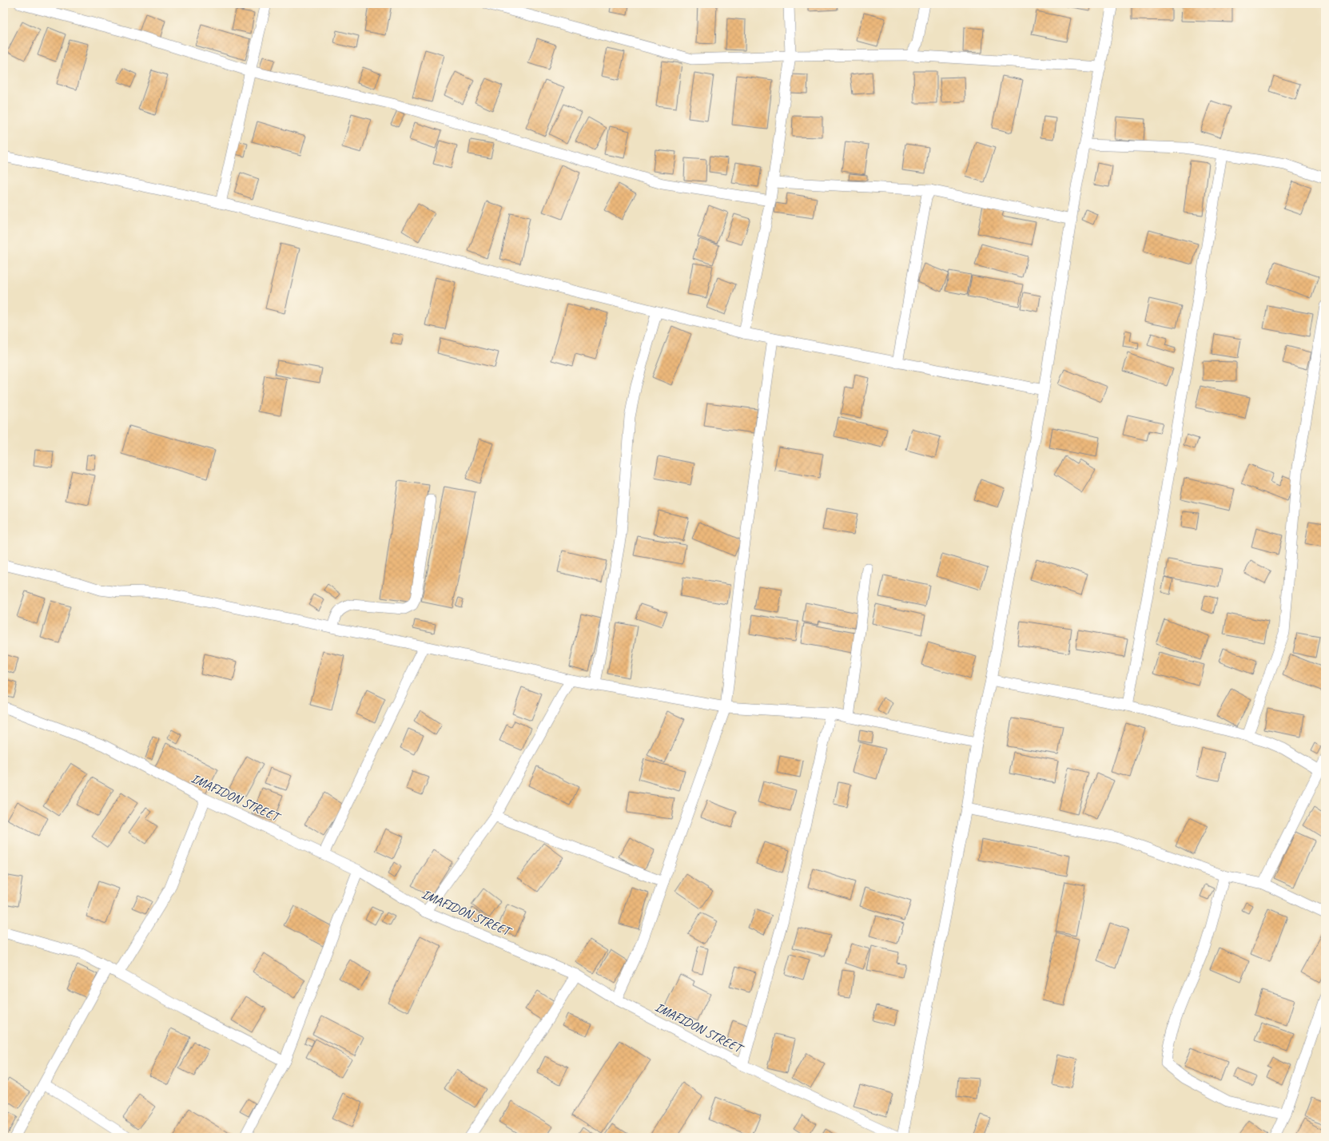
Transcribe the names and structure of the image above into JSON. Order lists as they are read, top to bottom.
{
  "streets": {
    "street": ["IMAFIDON STREET"]
  }
}
